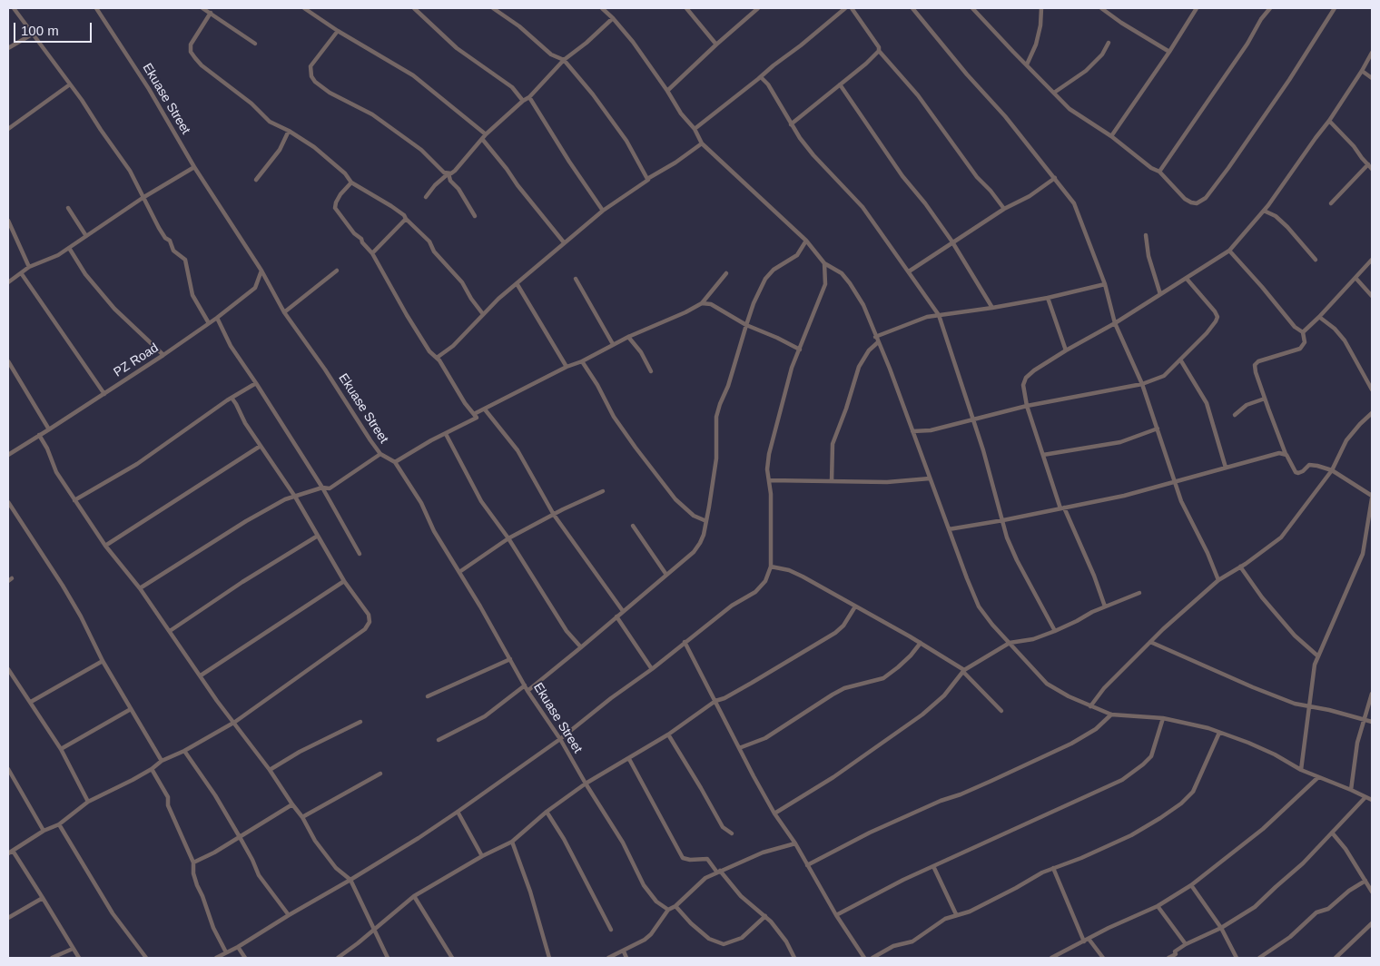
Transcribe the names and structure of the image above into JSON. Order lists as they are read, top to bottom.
{
  "streets": {
    "street": ["Ekuase Street", "PZ Road"]
  },
  "crossings": [
    ["Ekuase Street", "PZ Road"]
  ],
  "scale_bar": "100 m"
}
